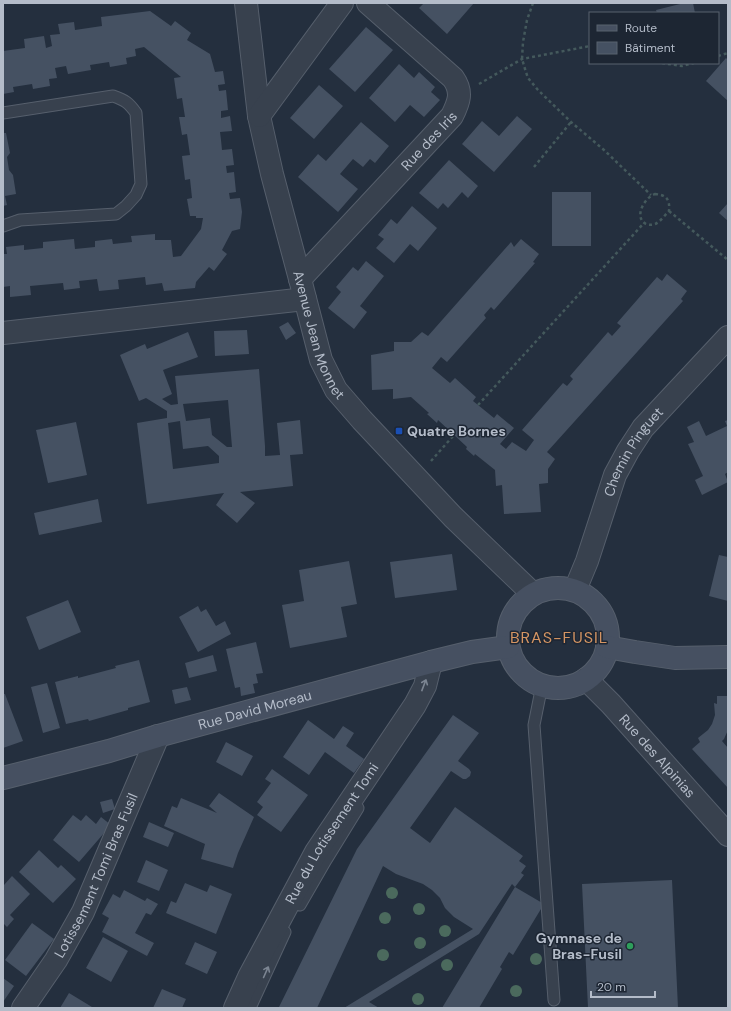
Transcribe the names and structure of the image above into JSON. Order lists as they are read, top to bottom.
{
  "streets": {
    "street": [
      "Rue des Iris",
      "Avenue Jean Monnet",
      "Chemin Pinguet",
      "Rue David Moreau",
      "Rue des Alpinias",
      "Rue du Lotissement Tomi",
      "Lotissement Tomi Bras Fusil"
    ]
  },
  "crossings": [
    ["Rue des Iris", "Avenue Jean Monnet"],
    ["Avenue Jean Monnet", "Chemin Pinguet"],
    ["Avenue Jean Monnet", "Rue David Moreau"],
    ["Avenue Jean Monnet", "Rue des Alpinias"],
    ["Chemin Pinguet", "Rue David Moreau"],
    ["Chemin Pinguet", "Rue des Alpinias"],
    ["Rue David Moreau", "Rue des Alpinias"],
    ["Rue David Moreau", "Rue du Lotissement Tomi"],
    ["Rue David Moreau", "Lotissement Tomi Bras Fusil"]
  ],
  "districts": ["BRAS-FUSIL"],
  "places": {
    "transit": ["Quatre Bornes"],
    "other": ["Gymnase de Bras-Fusil"]
  },
  "legend": ["Route", "Bâtiment"],
  "scale_bar": "20 m"
}
